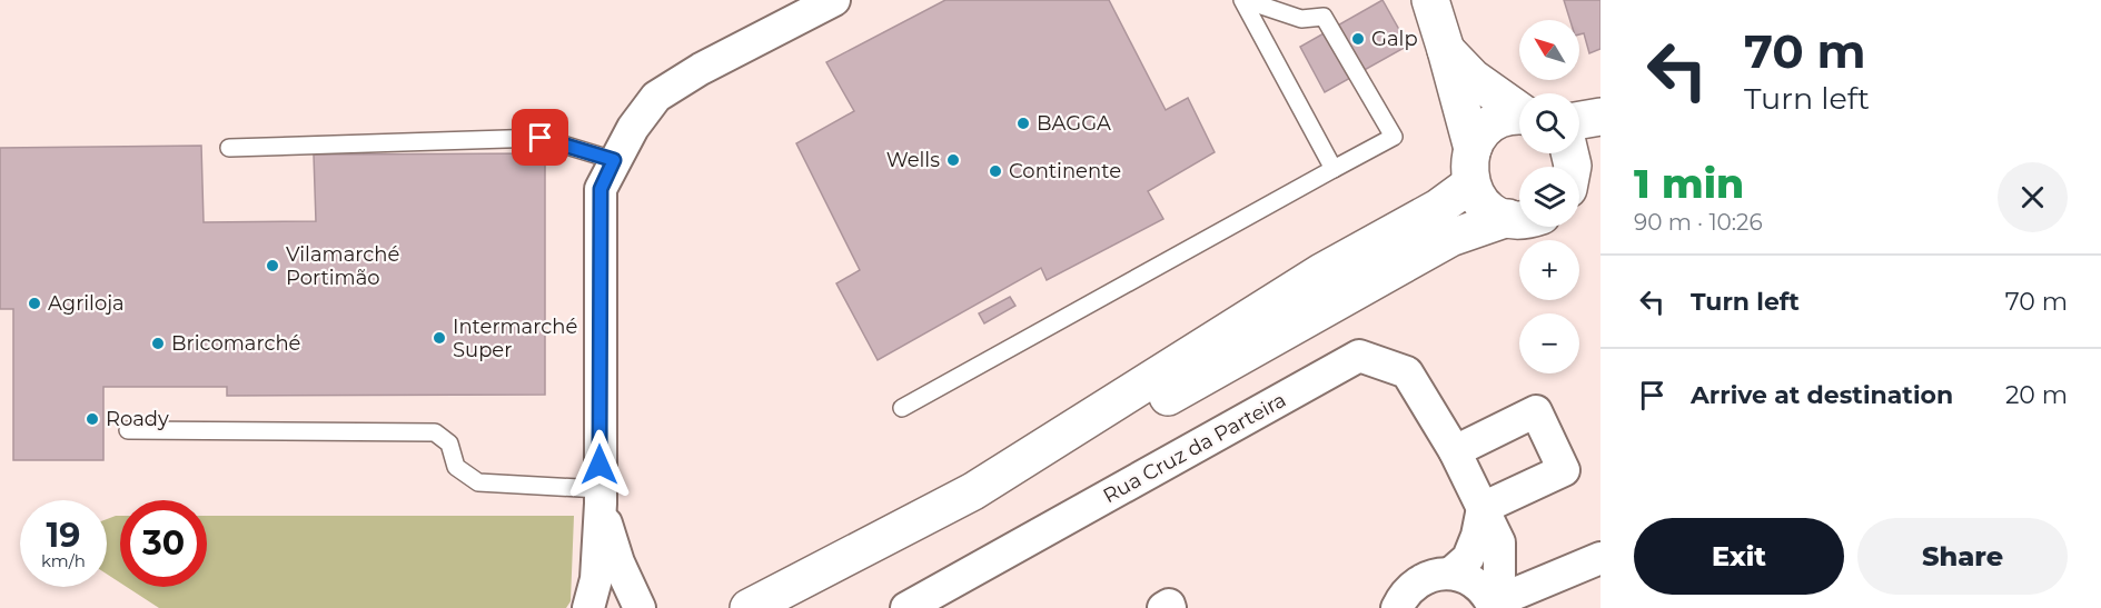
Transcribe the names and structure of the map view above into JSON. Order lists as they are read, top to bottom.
{
  "streets": {
    "street": ["Rua Cruz da Parteira"]
  },
  "places": [
    "Galp",
    "BAGGA",
    "Wells",
    "Continente",
    "Vilamarché Portimão",
    "Agriloja",
    "Intermarché Super",
    "Bricomarché",
    "Roady"
  ],
  "north": "top left",
  "page": {
    "turn": ["70 m", "Turn left"],
    "map_buttons": ["+", "−"],
    "heading": ["1 min", "90 m · 10:26"],
    "list": [
      {
        "name": "Turn left",
        "value": "70 m"
      },
      {
        "name": "Arrive at destination",
        "value": "20 m"
      }
    ],
    "speed": "19 km/h",
    "limit": "30",
    "buttons": ["Exit", "Share"]
  }
}
